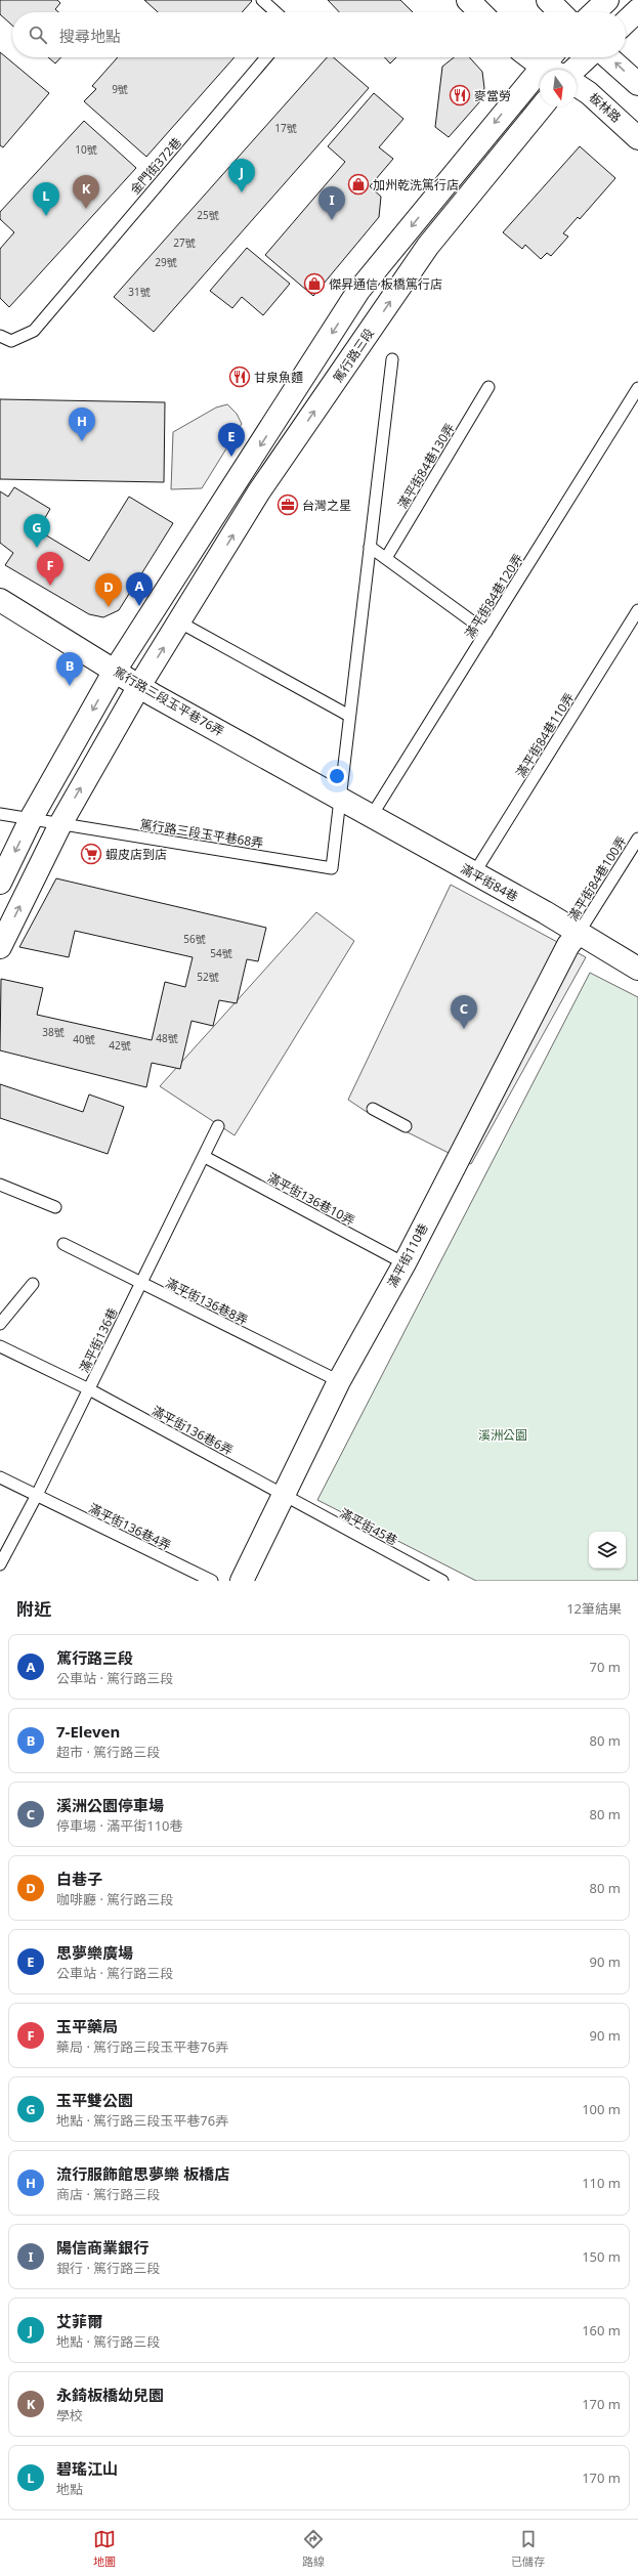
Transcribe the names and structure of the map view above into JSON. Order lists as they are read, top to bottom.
{
  "streets": {
    "street": [
      "板林路",
      "篤行路三段",
      "篤行路三段玉平巷76弄",
      "滿平街84巷",
      "滿平街110巷"
    ],
    "lane": [
      "金門街372巷",
      "滿平街84巷130弄",
      "滿平街84巷120弄",
      "滿平街84巷110弄",
      "篤行路三段玉平巷68弄",
      "滿平街84巷100弄",
      "滿平街136巷10弄",
      "滿平街136巷8弄",
      "滿平街136巷",
      "滿平街136巷6弄",
      "滿平街136巷4弄",
      "滿平街45巷"
    ]
  },
  "crossings": [
    ["篤行路三段", "篤行路三段玉平巷76弄"],
    ["篤行路三段", "篤行路三段玉平巷68弄"],
    ["滿平街84巷120弄", "滿平街84巷"],
    ["篤行路三段玉平巷76弄", "篤行路三段玉平巷68弄"],
    ["篤行路三段玉平巷76弄", "滿平街84巷"],
    ["滿平街84巷110弄", "滿平街84巷"],
    ["篤行路三段玉平巷68弄", "滿平街84巷"],
    ["滿平街84巷100弄", "滿平街84巷"],
    ["滿平街84巷100弄", "滿平街110巷"],
    ["滿平街84巷", "滿平街110巷"],
    ["滿平街136巷10弄", "滿平街110巷"],
    ["滿平街136巷10弄", "滿平街136巷"],
    ["滿平街110巷", "滿平街136巷8弄"],
    ["滿平街110巷", "滿平街136巷6弄"],
    ["滿平街110巷", "滿平街45巷"],
    ["滿平街136巷8弄", "滿平街136巷"],
    ["滿平街136巷", "滿平街136巷6弄"],
    ["滿平街136巷", "滿平街136巷4弄"],
    ["滿平街136巷6弄", "滿平街45巷"]
  ],
  "parks": ["溪洲公園"],
  "places": {
    "restaurant": ["麥當勞", "甘泉魚麵"],
    "shop": ["加州乾洗篤行店", "傑昇通信 板橋篤行店"],
    "office": ["台灣之星"],
    "supermarket": ["蝦皮店到店"]
  },
  "house_numbers": [
    "9號",
    "17號",
    "10號",
    "25號",
    "27號",
    "29號",
    "31號",
    "56號",
    "54號",
    "52號",
    "38號",
    "48號",
    "40號",
    "42號"
  ],
  "north": "bottom",
  "page": {
    "search": "搜尋地點",
    "pins": [
      "J",
      "K",
      "L",
      "I",
      "H",
      "E",
      "G",
      "F",
      "A",
      "D",
      "B",
      "C"
    ],
    "heading": ["附近", "12筆結果"],
    "list": [
      {
        "mark": "A",
        "name": "篤行路三段",
        "note": "公車站 · 篤行路三段",
        "value": "70 m"
      },
      {
        "mark": "B",
        "name": "7-Eleven",
        "note": "超市 · 篤行路三段",
        "value": "80 m"
      },
      {
        "mark": "C",
        "name": "溪洲公園停車場",
        "note": "停車場 · 滿平街110巷",
        "value": "80 m"
      },
      {
        "mark": "D",
        "name": "白巷子",
        "note": "咖啡廳 · 篤行路三段",
        "value": "80 m"
      },
      {
        "mark": "E",
        "name": "思夢樂廣場",
        "note": "公車站 · 篤行路三段",
        "value": "90 m"
      },
      {
        "mark": "F",
        "name": "玉平藥局",
        "note": "藥局 · 篤行路三段玉平巷76弄",
        "value": "90 m"
      },
      {
        "mark": "G",
        "name": "玉平雙公園",
        "note": "地點 · 篤行路三段玉平巷76弄",
        "value": "100 m"
      },
      {
        "mark": "H",
        "name": "流行服飾館思夢樂 板橋店",
        "note": "商店 · 篤行路三段",
        "value": "110 m"
      },
      {
        "mark": "I",
        "name": "陽信商業銀行",
        "note": "銀行 · 篤行路三段",
        "value": "150 m"
      },
      {
        "mark": "J",
        "name": "艾菲爾",
        "note": "地點 · 篤行路三段",
        "value": "160 m"
      },
      {
        "mark": "K",
        "name": "永錡板橋幼兒園",
        "note": "學校",
        "value": "170 m"
      },
      {
        "mark": "L",
        "name": "碧瑤江山",
        "note": "地點",
        "value": "170 m"
      }
    ],
    "nav": ["地圖", "路線", "已儲存"]
  }
}
